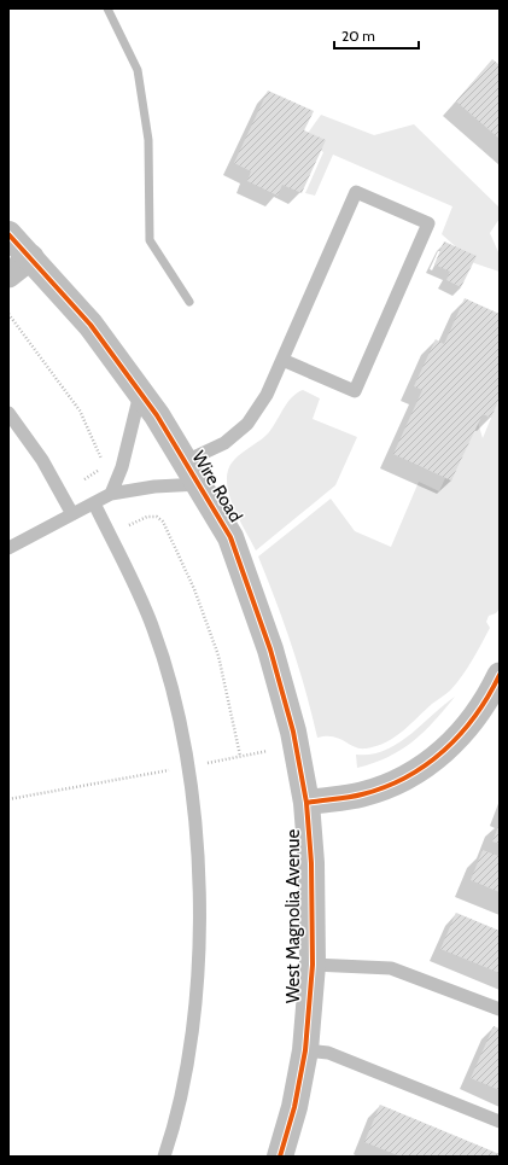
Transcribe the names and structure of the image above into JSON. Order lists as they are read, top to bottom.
{
  "streets": {
    "street": ["Wire Road", "West Magnolia Avenue"]
  },
  "crossings": [
    ["Wire Road", "West Magnolia Avenue"]
  ],
  "scale_bar": "20 m"
}
